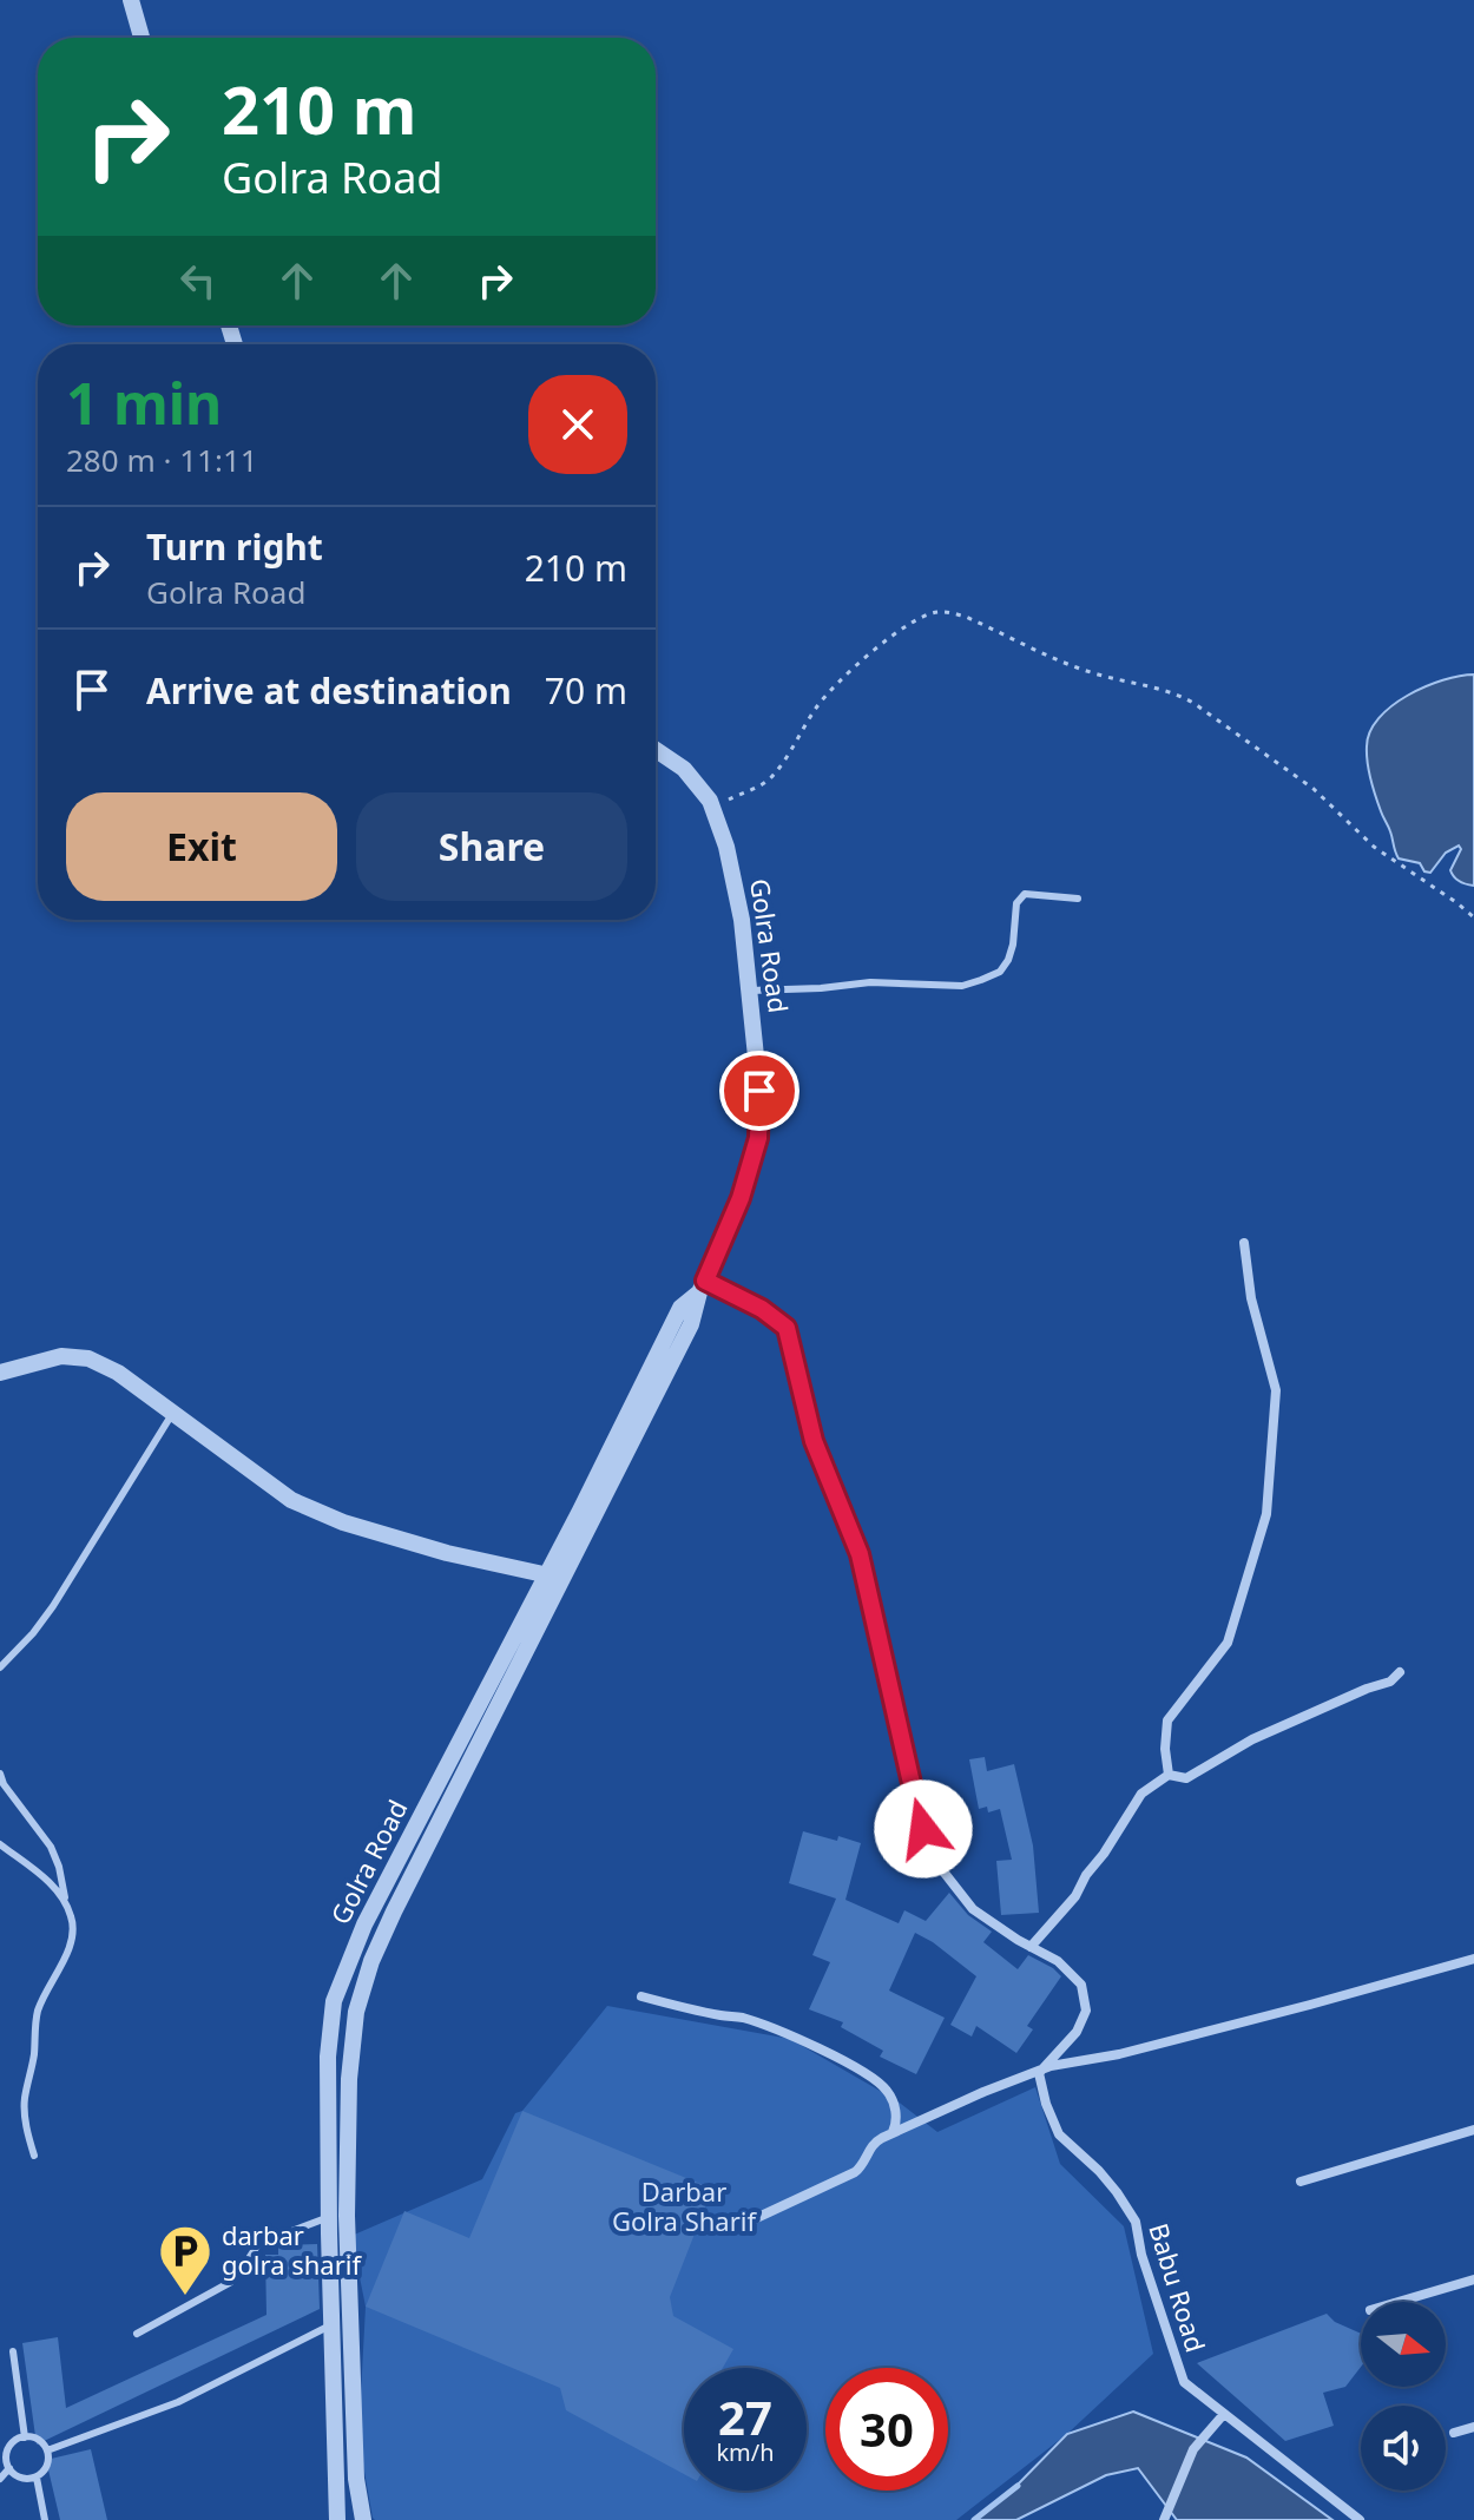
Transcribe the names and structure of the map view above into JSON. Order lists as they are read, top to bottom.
{
  "streets": {
    "street": ["Golra Road", "Babu Road"]
  },
  "parks": ["Darbar Golra Sharif"],
  "places": {
    "parking": ["darbar golra sharif"]
  },
  "north": "right",
  "page": {
    "turn": ["210 m", "Golra Road"],
    "heading": ["1 min", "280 m · 11:11"],
    "list": [
      {
        "name": "Turn right",
        "note": "Golra Road",
        "value": "210 m"
      },
      {
        "name": "Arrive at destination",
        "value": "70 m"
      }
    ],
    "buttons": ["Exit", "Share"],
    "speed": "27 km/h",
    "limit": "30"
  }
}
